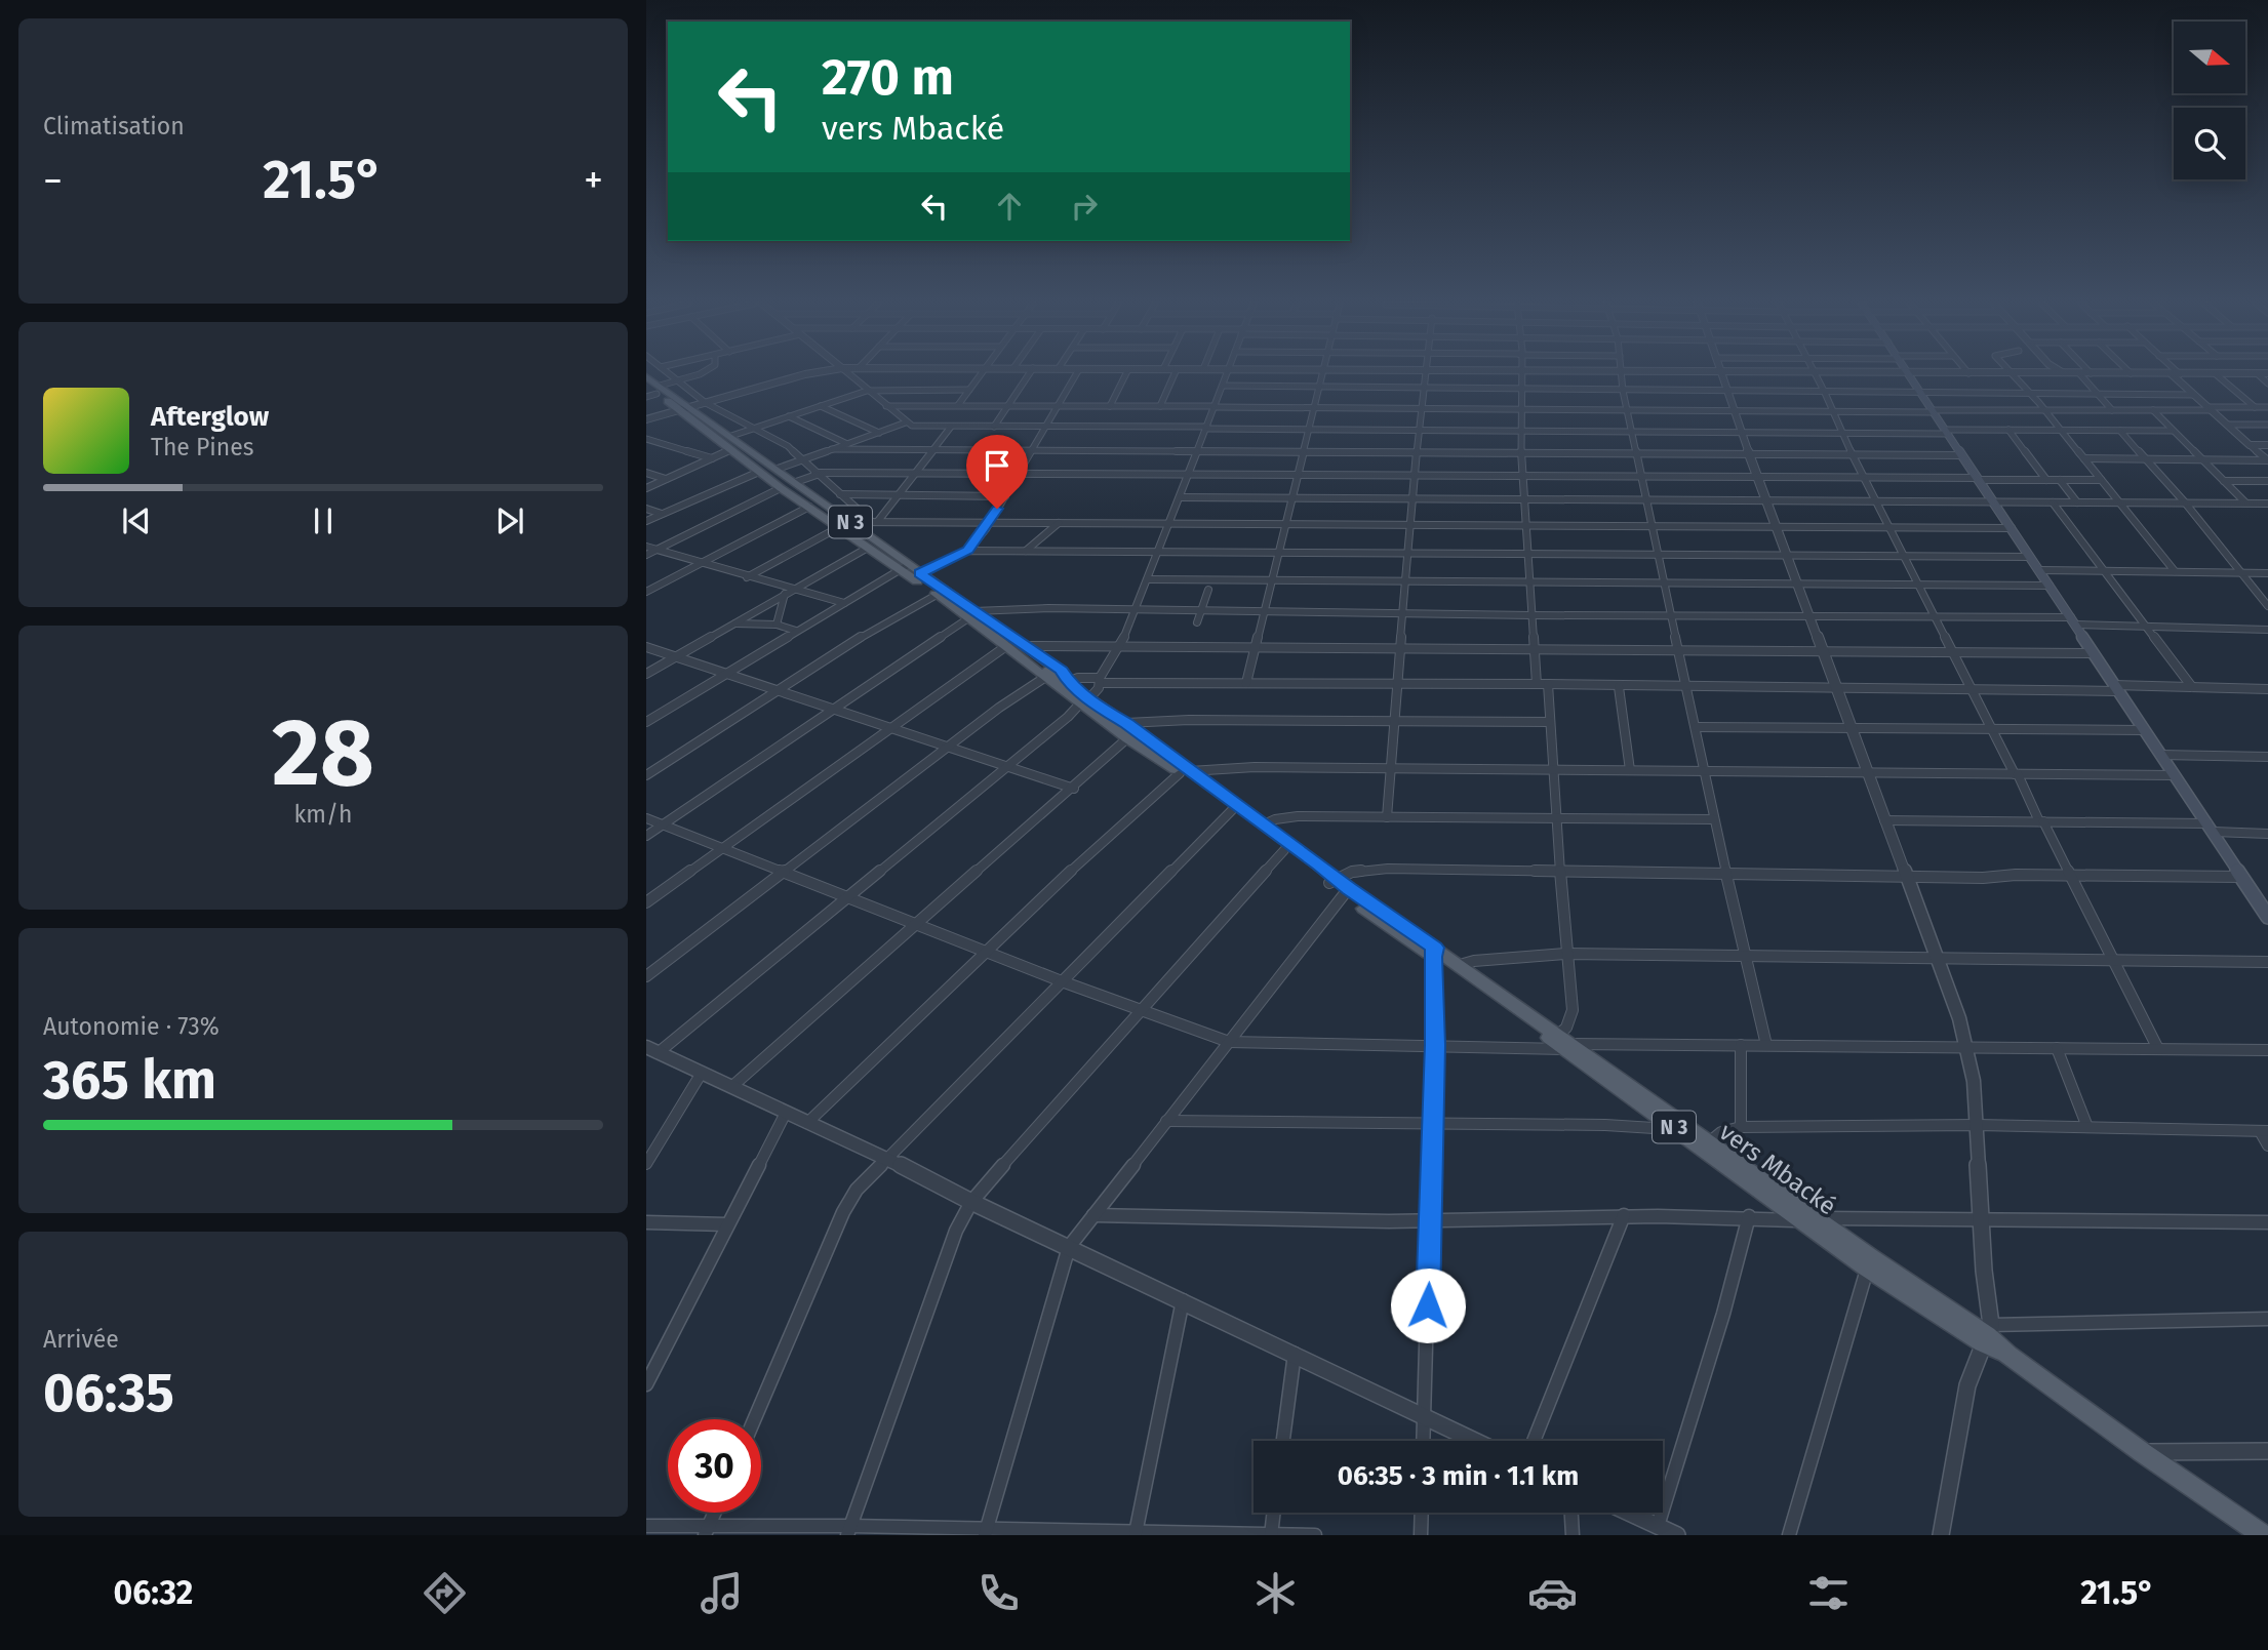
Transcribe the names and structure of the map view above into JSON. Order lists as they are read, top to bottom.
{
  "streets": {
    "main road": ["N 3", "vers Mbacké"]
  },
  "crossings": [
    ["N 3", "vers Mbacké"]
  ],
  "north": "right",
  "page": {
    "tile": [
      "Climatisation",
      ["28", "km/h"],
      ["Autonomie · 73%", "365 km"],
      ["Arrivée", "06:35"]
    ],
    "turn": ["270 m", "vers Mbacké"],
    "heat": ["−", "21.5°", "+"],
    "song": ["Afterglow", "The Pines"],
    "limit": "30",
    "trip": "06:35 · 3 min · 1.1 km",
    "tabs": ["06:32", "21.5°"]
  }
}
